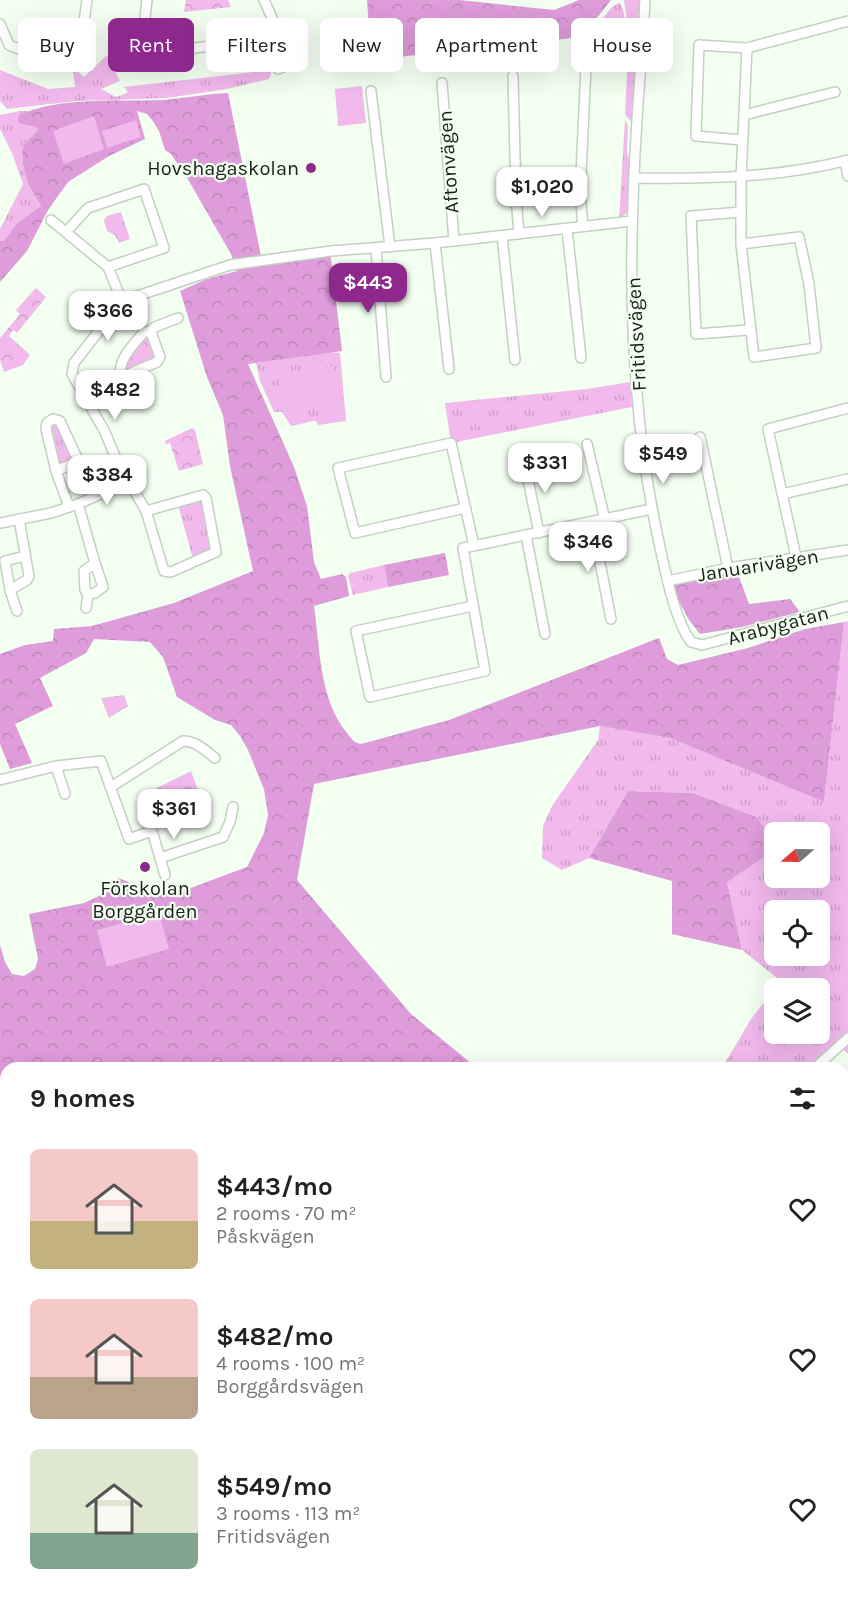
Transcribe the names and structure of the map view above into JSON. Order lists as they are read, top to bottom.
{
  "streets": {
    "street": [
      "Aftonvägen",
      "Fritidsvägen",
      "Januarivägen",
      "Arabygatan"
    ]
  },
  "crossings": [
    ["Fritidsvägen", "Januarivägen"],
    ["Fritidsvägen", "Arabygatan"]
  ],
  "places": ["Hovshagaskolan", "Förskolan Borggården"],
  "north": "left",
  "page": {
    "chip": [
      "Buy",
      "Rent",
      "Filters",
      "New",
      "Apartment",
      "House"
    ],
    "price": [
      "$1,020",
      "$443",
      "$366",
      "$482",
      "$549",
      "$331",
      "$384",
      "$346",
      "$361"
    ],
    "heading": "9 homes",
    "list": [
      {
        "name": "$443/mo",
        "note": "2 rooms · 70 m² · Påskvägen"
      },
      {
        "name": "$482/mo",
        "note": "4 rooms · 100 m² · Borggårdsvägen"
      },
      {
        "name": "$549/mo",
        "note": "3 rooms · 113 m² · Fritidsvägen"
      }
    ]
  }
}
